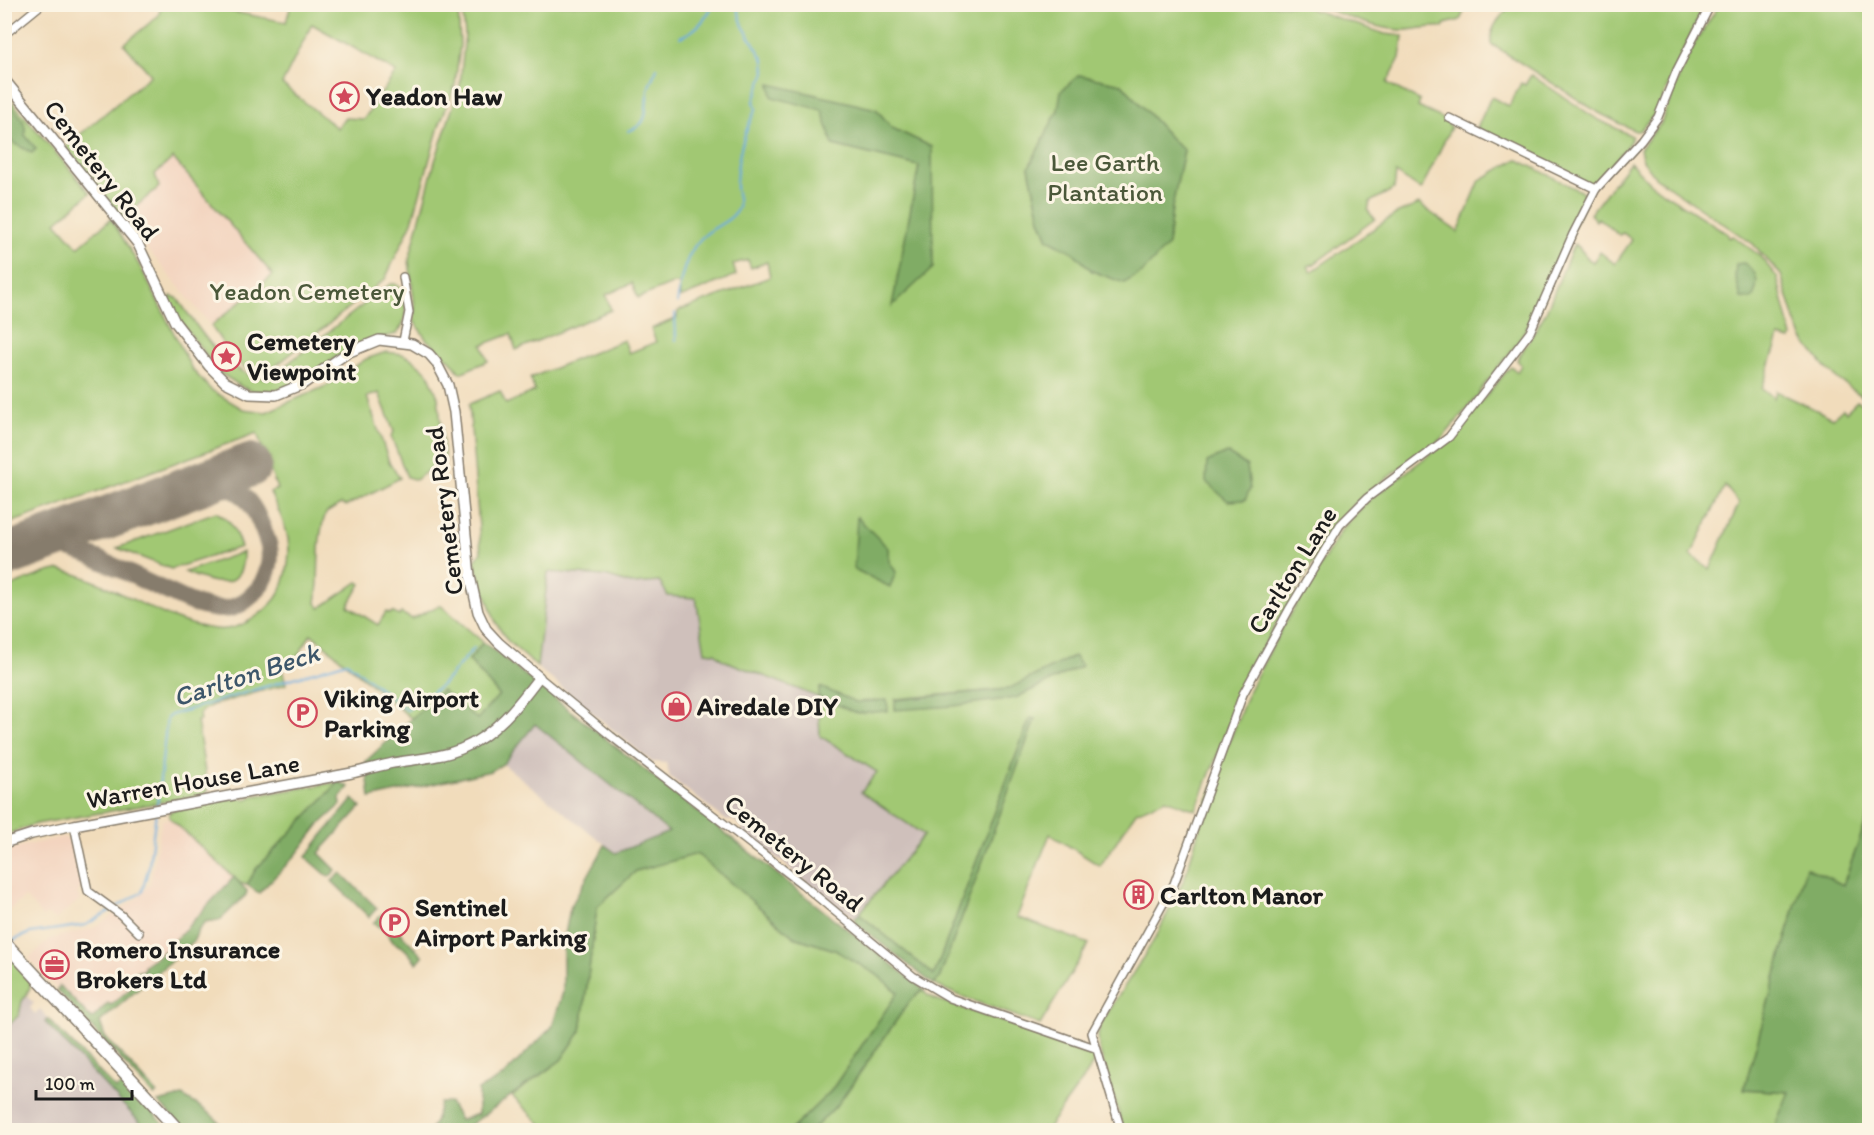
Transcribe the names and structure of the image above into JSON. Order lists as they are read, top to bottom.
{
  "streets": {
    "street": ["Cemetery Road", "Carlton Lane", "Warren House Lane"]
  },
  "crossings": [
    ["Cemetery Road", "Carlton Lane"],
    ["Cemetery Road", "Warren House Lane"]
  ],
  "water": ["Carlton Beck"],
  "parks": ["Lee Garth Plantation", "Yeadon Cemetery"],
  "places": {
    "place": ["Yeadon Haw", "Cemetery Viewpoint"],
    "shop": ["Airedale DIY"],
    "parking": ["Viking Airport Parking", "Sentinel Airport Parking"],
    "building": ["Carlton Manor"],
    "office": ["Romero Insurance Brokers Ltd"]
  },
  "scale_bar": "100 m"
}
